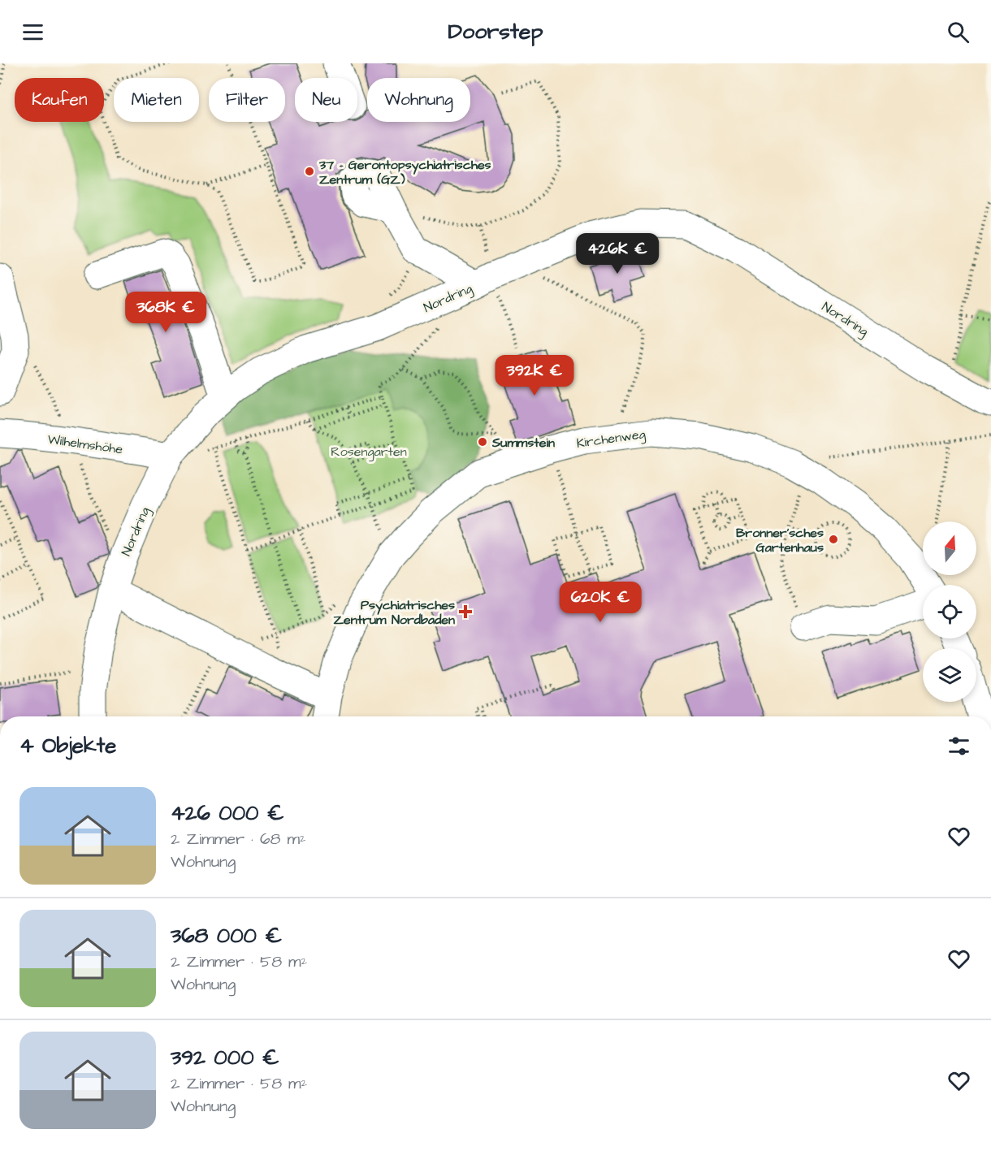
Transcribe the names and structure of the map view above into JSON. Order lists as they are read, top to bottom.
{
  "streets": {
    "street": ["Nordring", "Kirchenweg", "Wilhelmshöhe"]
  },
  "crossings": [
    ["Nordring", "Wilhelmshöhe"]
  ],
  "parks": ["Rosengarten"],
  "places": {
    "other": ["37 - Gerontopsychiatrisches Zentrum (GZ)", "Summstein", "Bronner'sches Gartenhaus"],
    "health": ["Psychiatrisches Zentrum Nordbaden"]
  },
  "north": "top",
  "page": {
    "header": "Doorstep",
    "chip": [
      "Kaufen",
      "Mieten",
      "Filter",
      "Neu",
      "Wohnung"
    ],
    "price": [
      "426K €",
      "368K €",
      "392K €",
      "620K €"
    ],
    "heading": "4 Objekte",
    "list": [
      {
        "name": "426 000 €",
        "note": "2 Zimmer · 68 m² · Wohnung"
      },
      {
        "name": "368 000 €",
        "note": "2 Zimmer · 58 m² · Wohnung"
      },
      {
        "name": "392 000 €",
        "note": "2 Zimmer · 58 m² · Wohnung"
      }
    ]
  }
}
